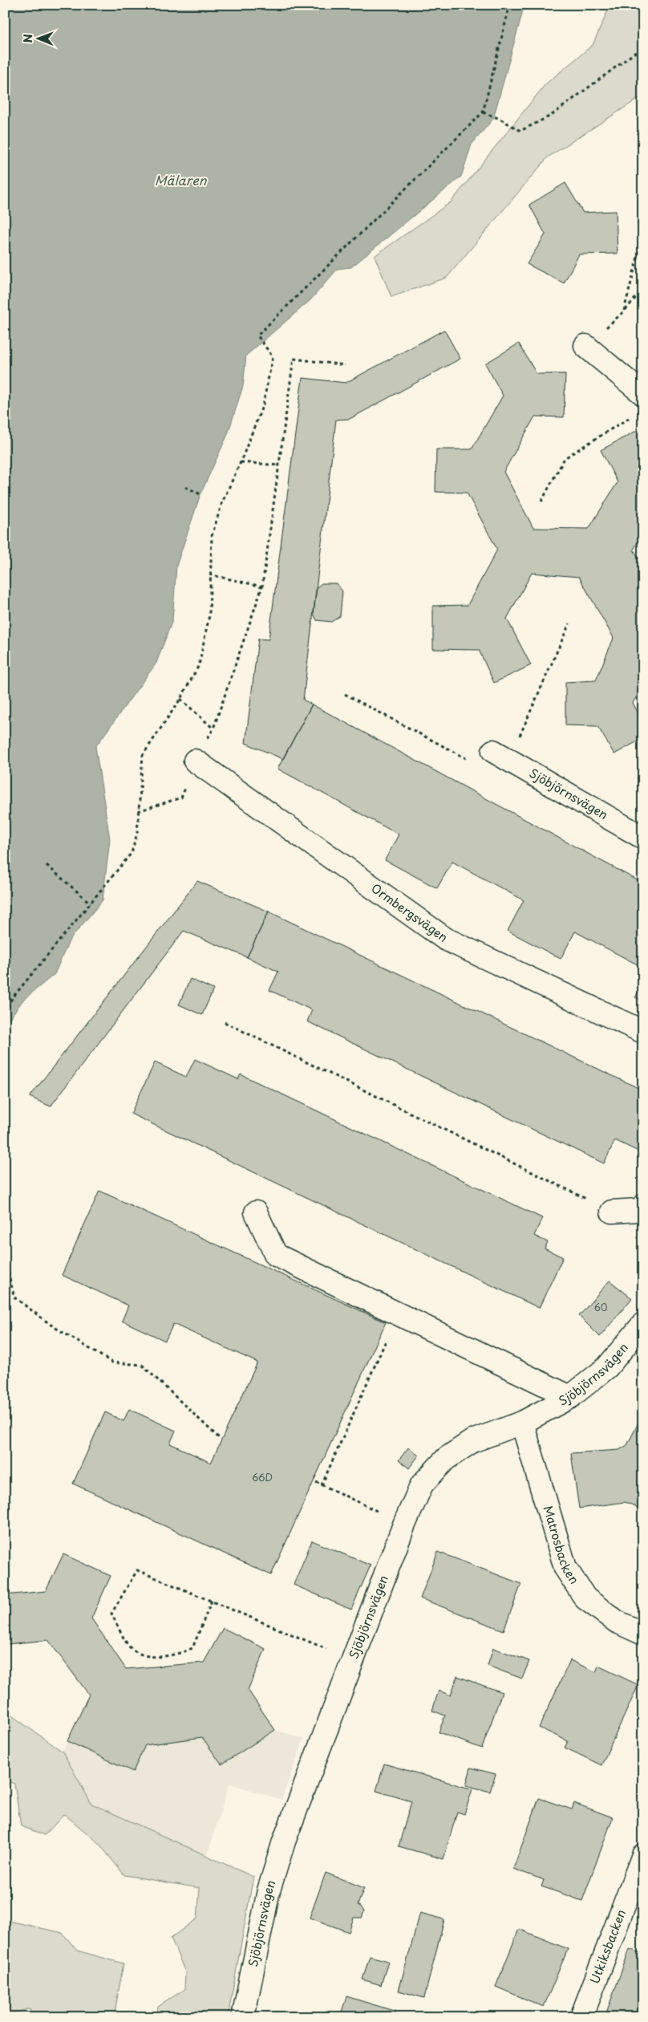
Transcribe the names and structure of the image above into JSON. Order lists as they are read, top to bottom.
{
  "streets": {
    "street": [
      "Sjöbjörnsvägen",
      "Ormbergsvägen",
      "Matrosbacken",
      "Utkiksbacken"
    ]
  },
  "crossings": [
    ["Sjöbjörnsvägen", "Matrosbacken"]
  ],
  "water": ["Mälaren"],
  "house_numbers": ["60", "66D"],
  "north": "left"
}
